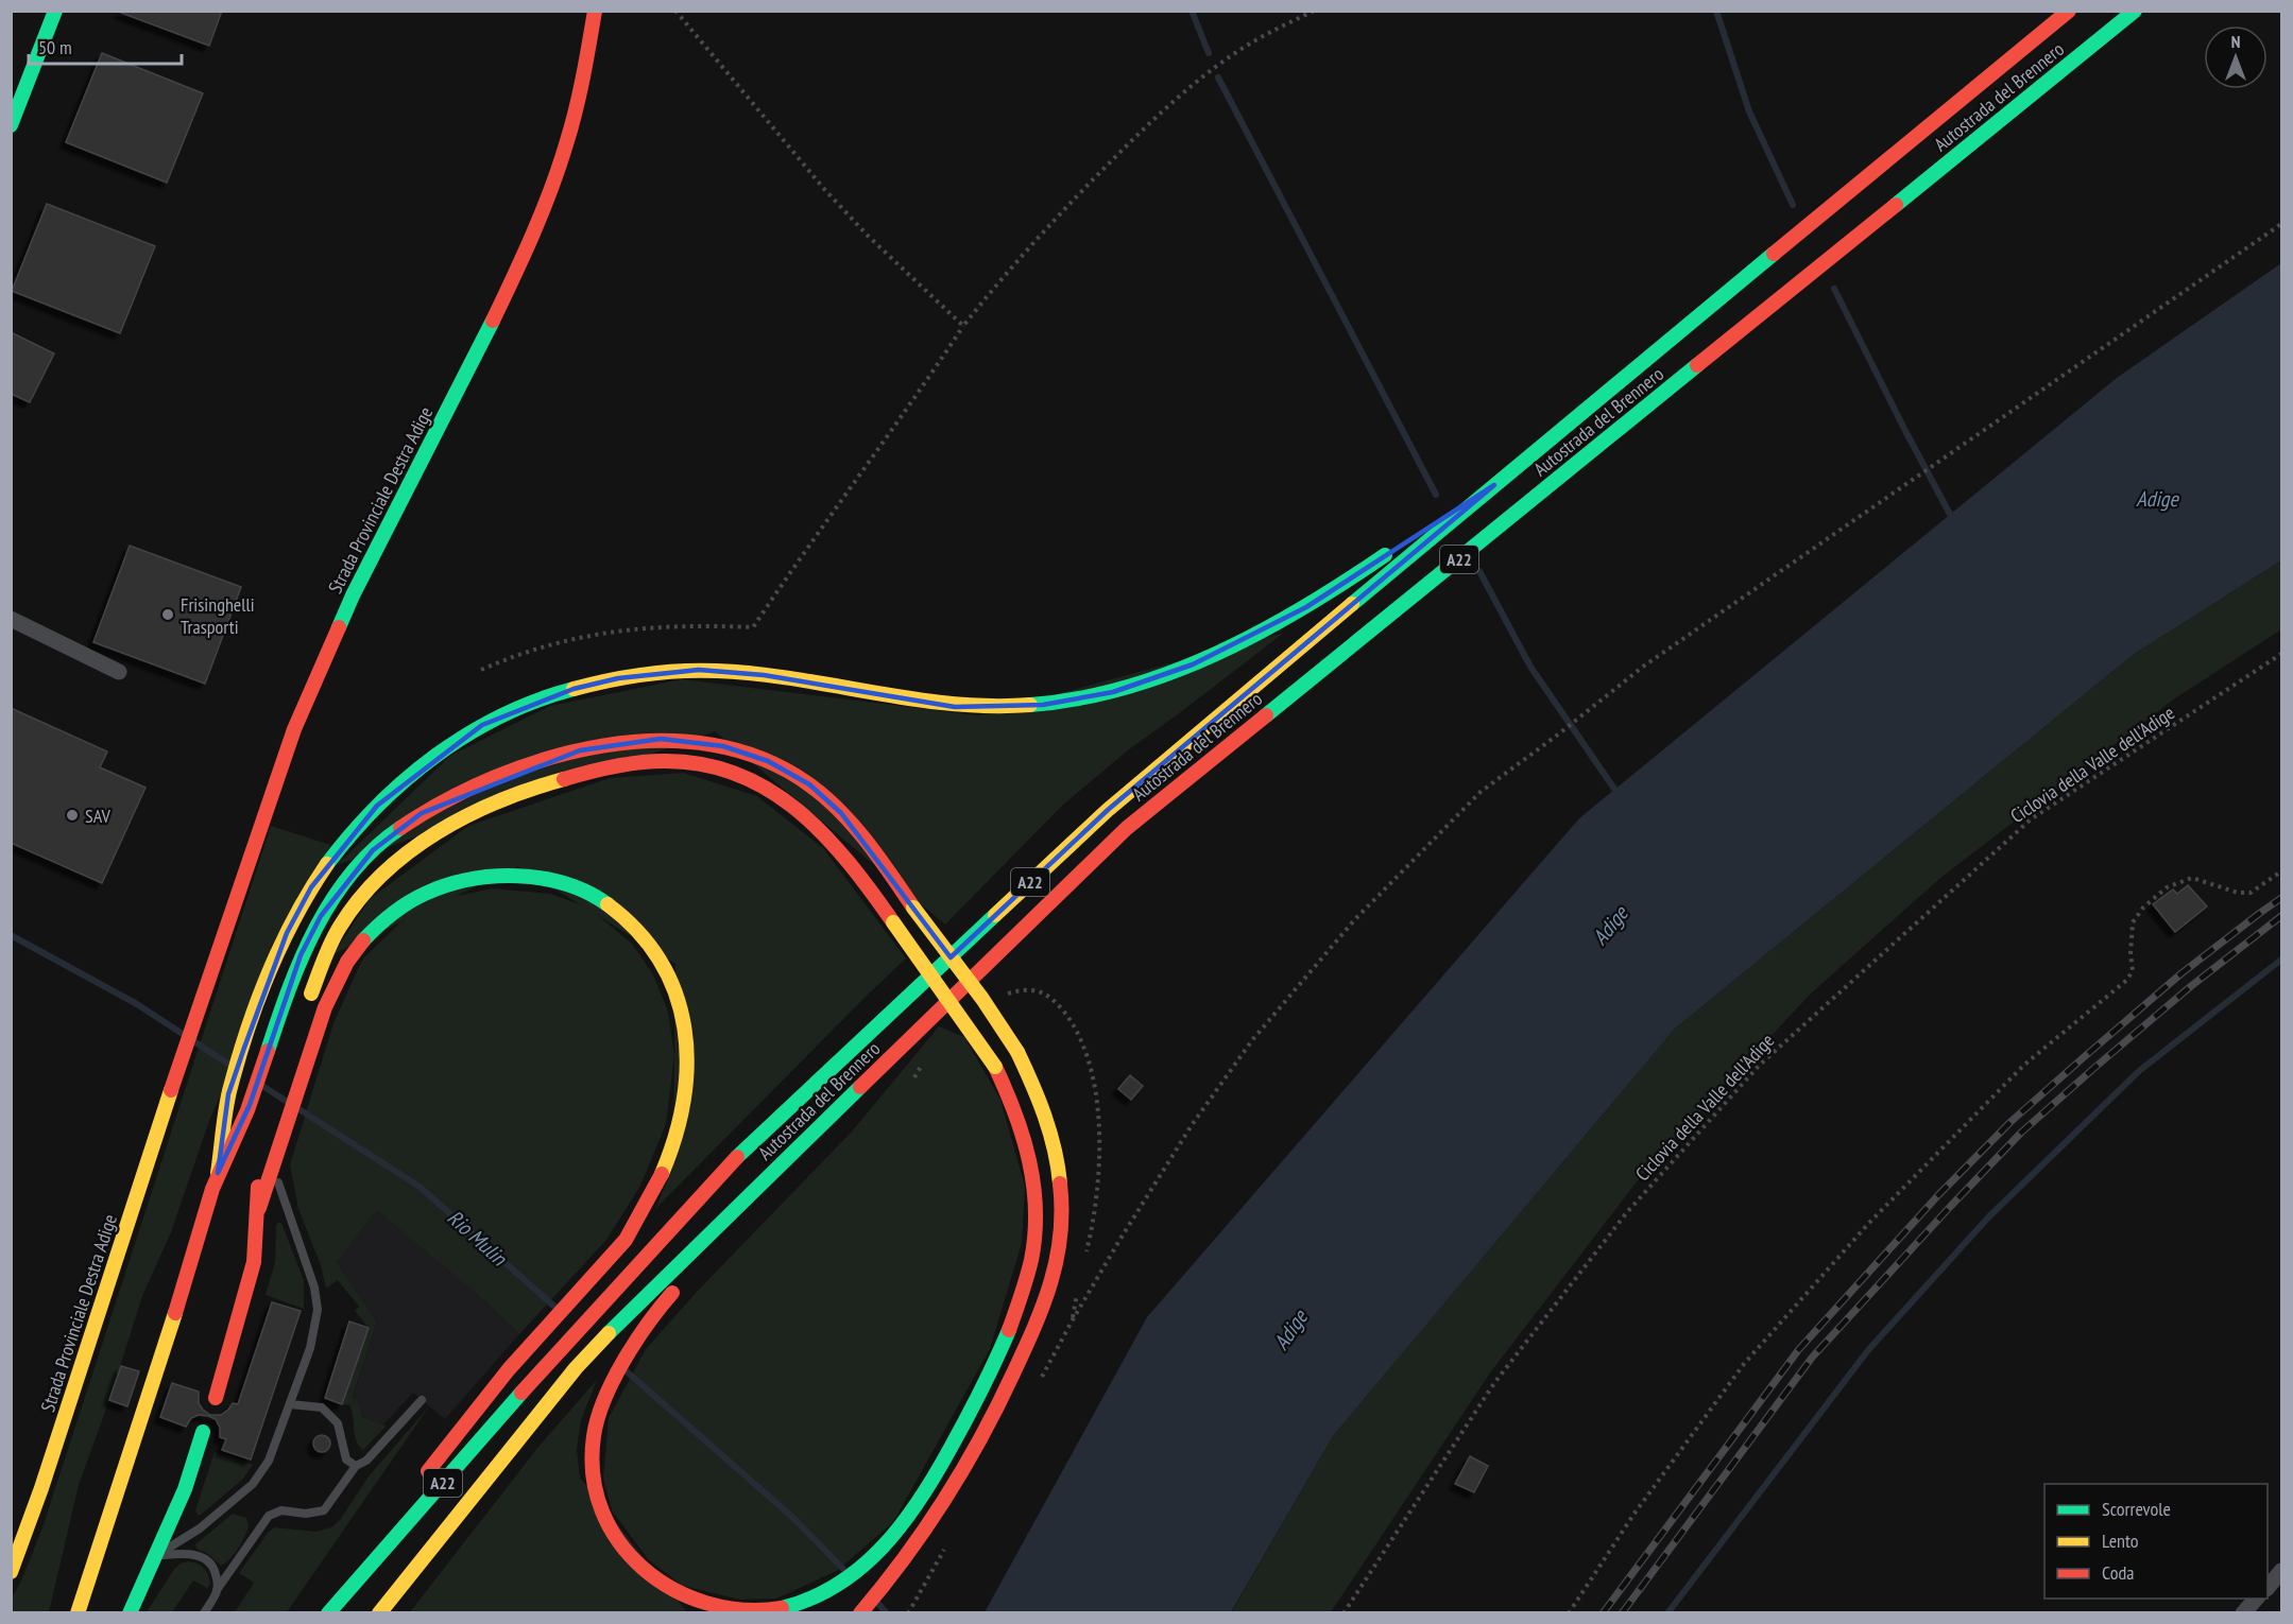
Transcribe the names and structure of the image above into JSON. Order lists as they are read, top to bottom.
{
  "streets": {
    "main road": ["Autostrada del Brennero", "Strada Provinciale Destra Adige", "A22"],
    "path": ["Ciclovia della Valle dell'Adige"]
  },
  "water": ["Adige", "Rio Mulin"],
  "places": ["Frisinghelli Trasporti", "SAV"],
  "legend": ["Scorrevole", "Lento", "Coda"],
  "scale_bar": "50 m",
  "north": "top"
}
